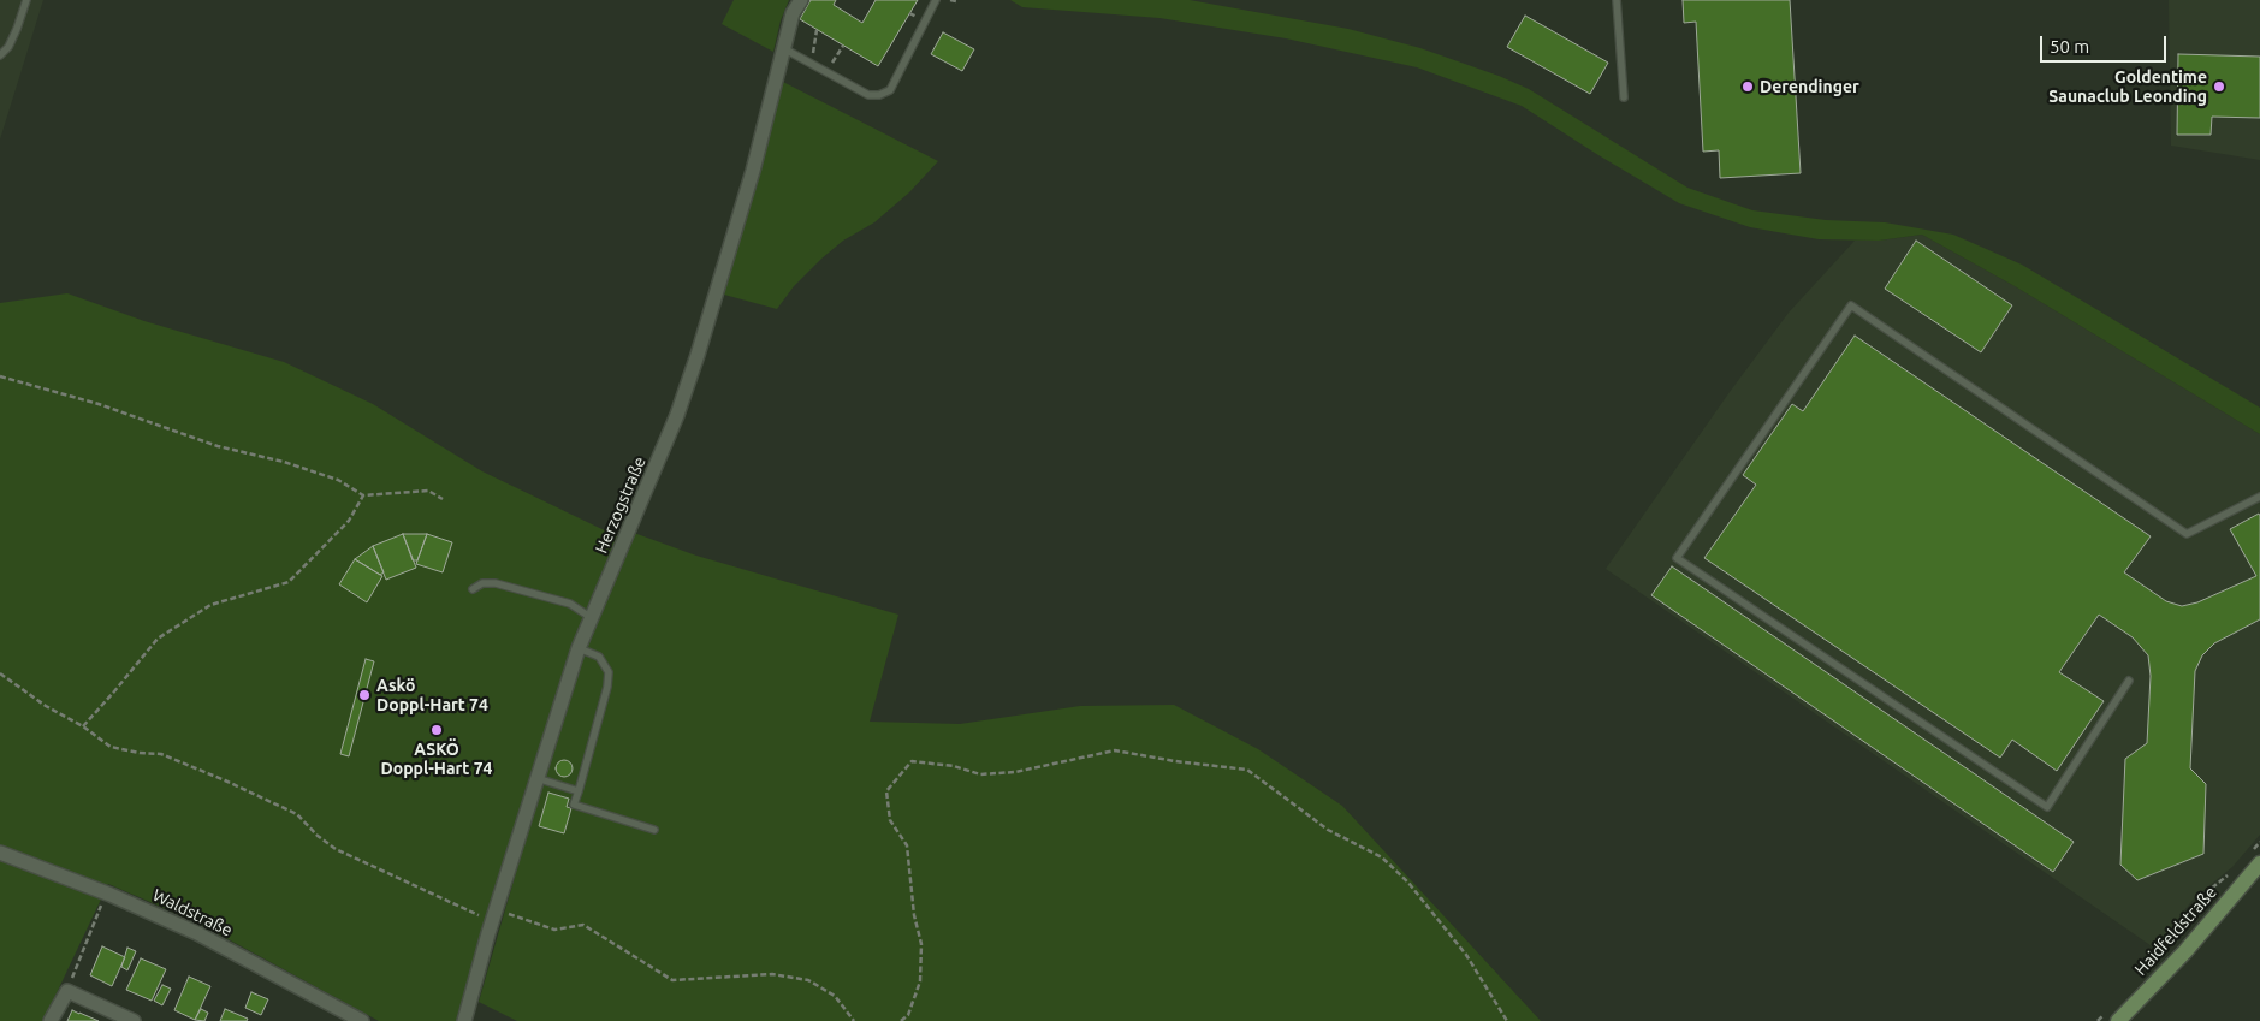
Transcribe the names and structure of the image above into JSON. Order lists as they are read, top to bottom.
{
  "streets": {
    "street": ["Herzogstraße", "Waldstraße", "Haidfeldstraße"]
  },
  "places": [
    "Derendinger",
    "Goldentime Saunaclub Leonding",
    "Askö Doppl-Hart 74",
    "ASKÖ Doppl-Hart 74"
  ],
  "scale_bar": "50 m"
}
